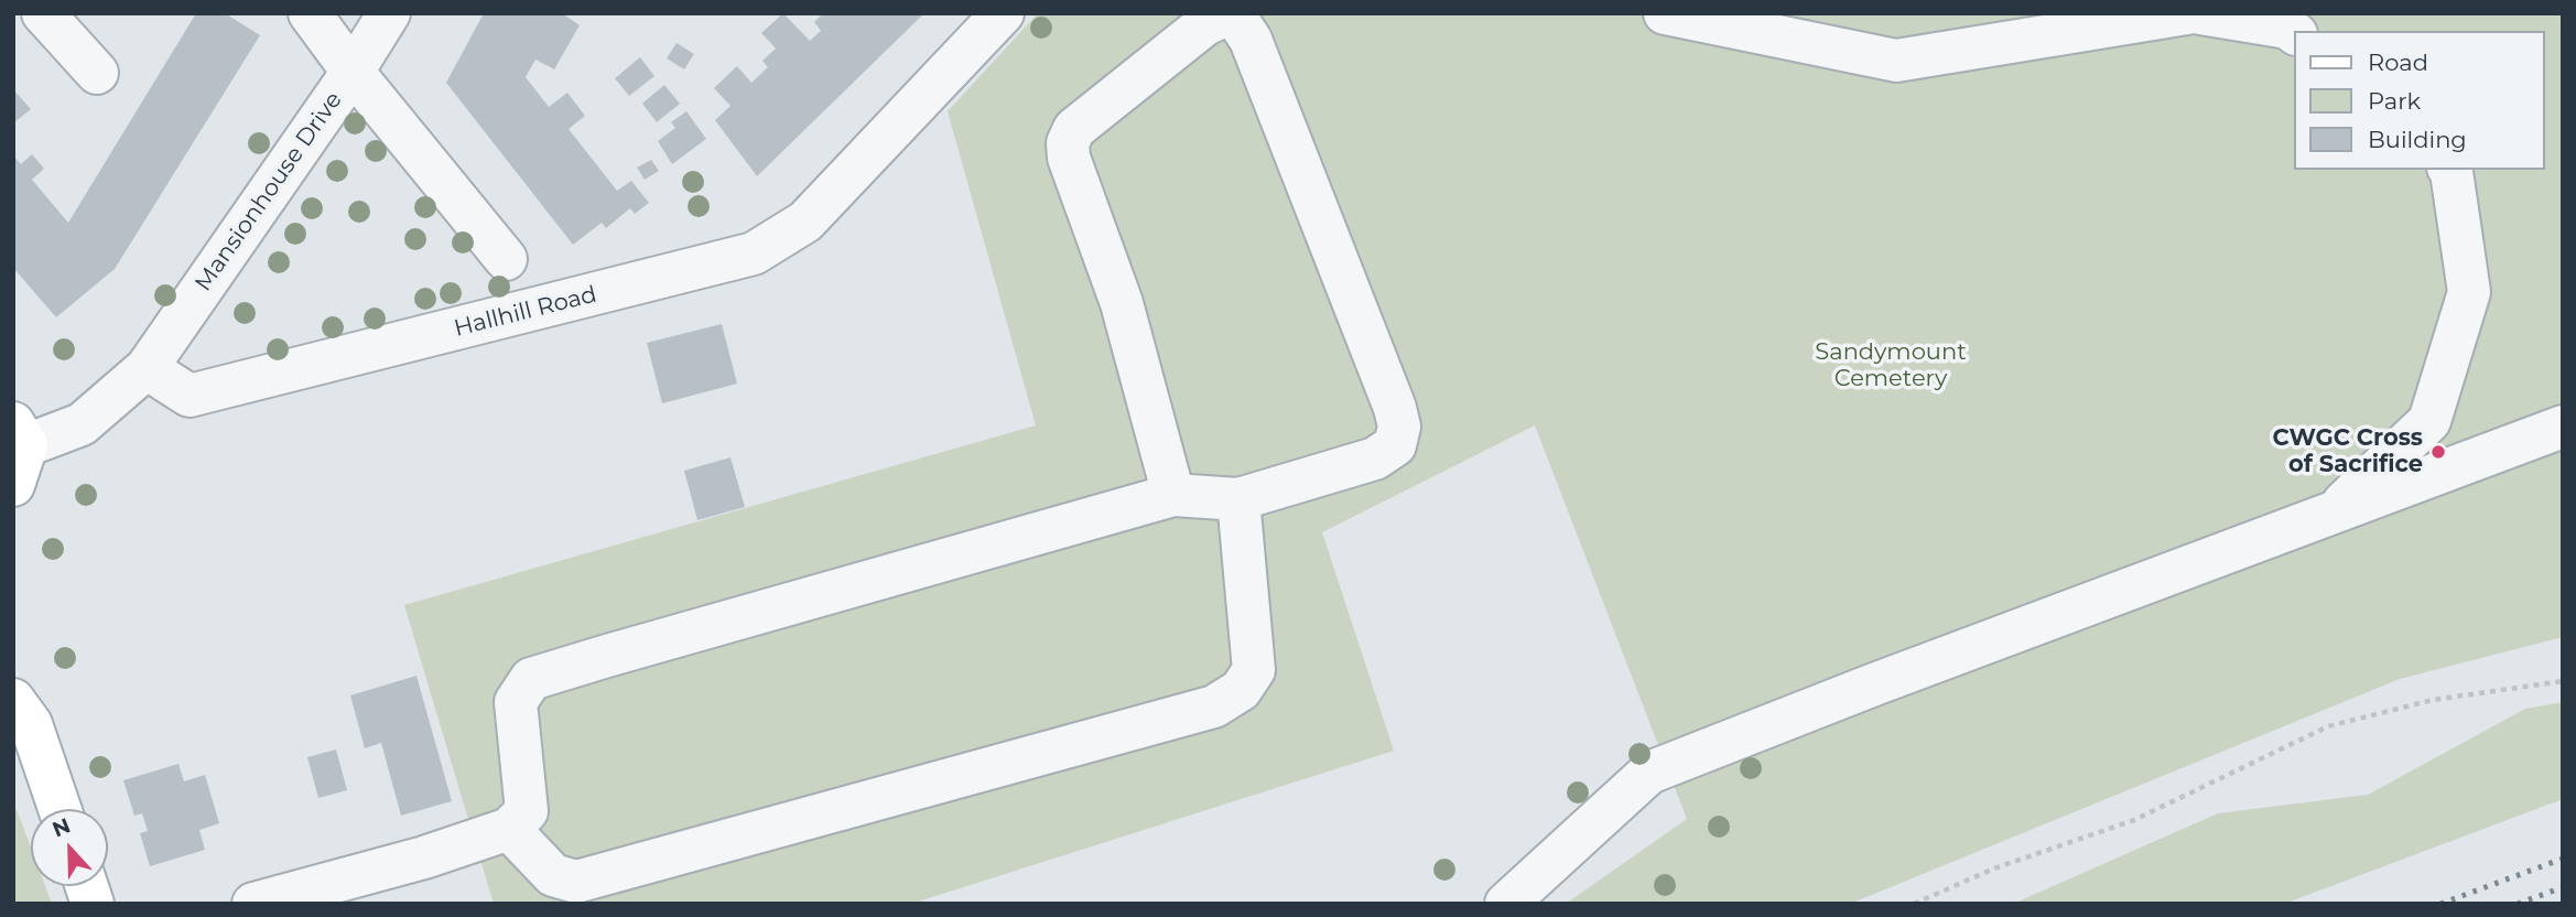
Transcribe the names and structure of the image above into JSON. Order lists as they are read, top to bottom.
{
  "streets": {
    "street": ["Mansionhouse Drive", "Hallhill Road"]
  },
  "crossings": [
    ["Mansionhouse Drive", "Hallhill Road"]
  ],
  "parks": ["Sandymount Cemetery"],
  "places": ["CWGC Cross of Sacrifice"],
  "legend": ["Road", "Park", "Building"],
  "north": "top"
}
